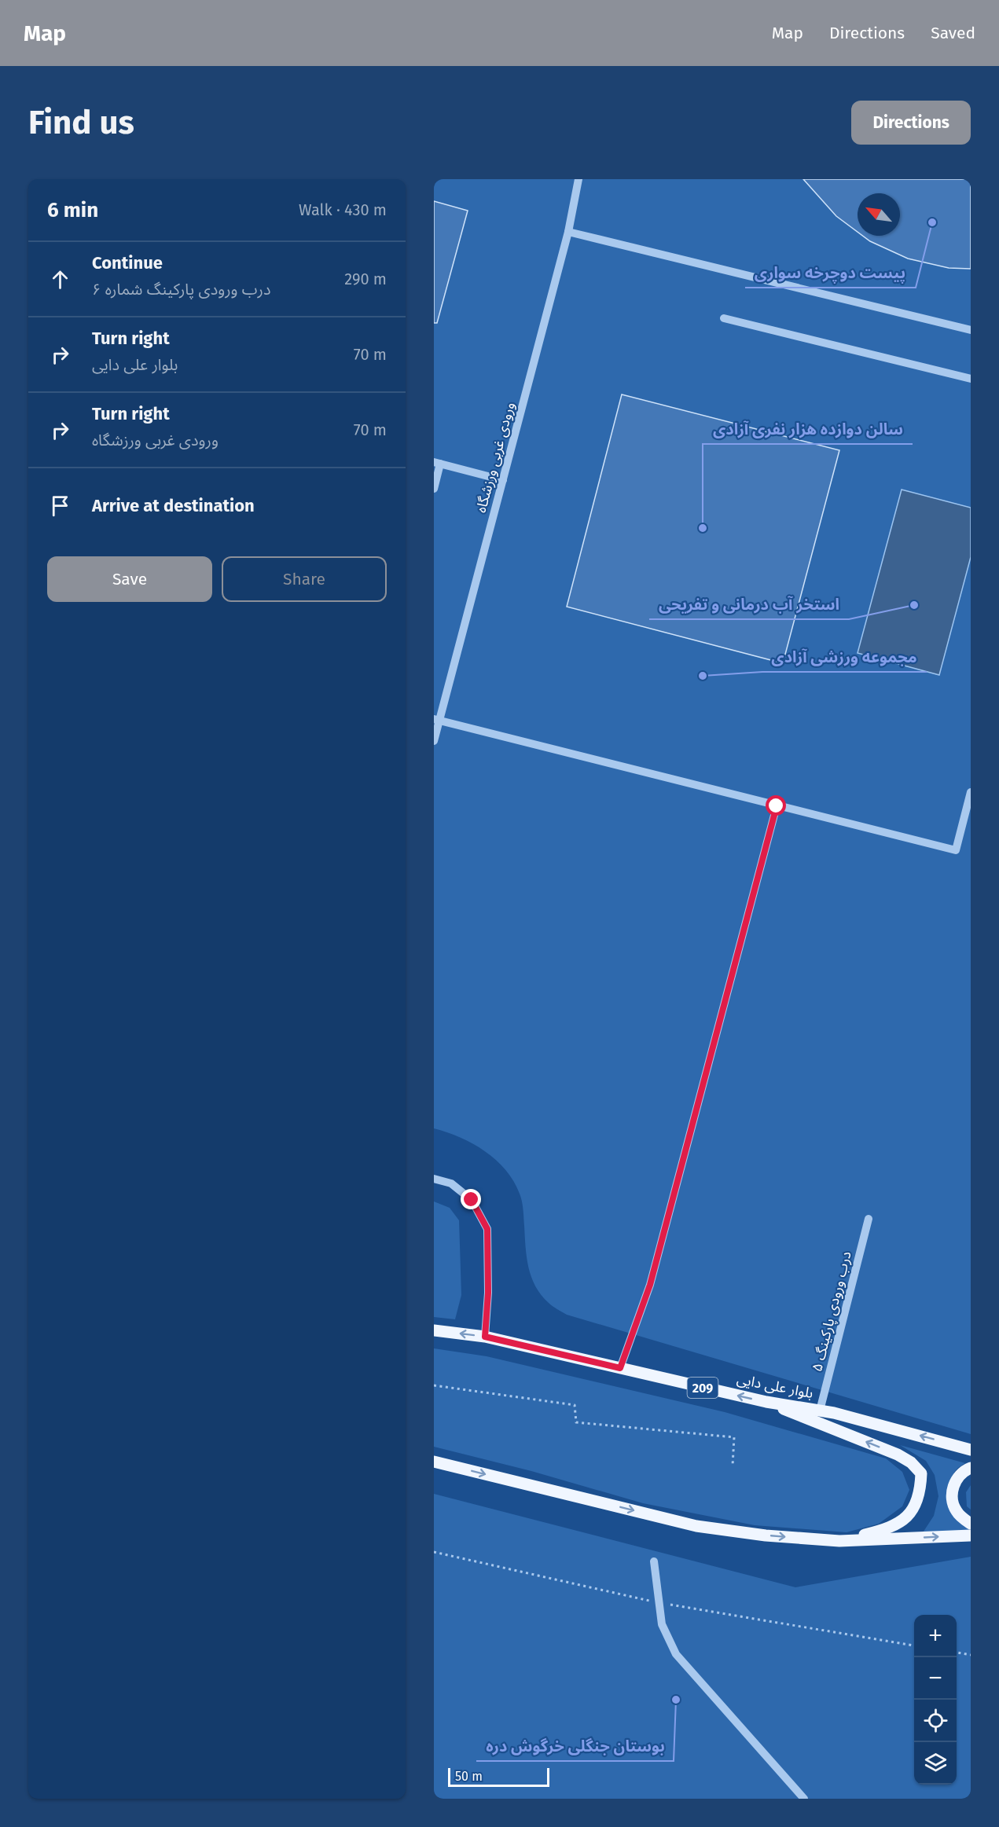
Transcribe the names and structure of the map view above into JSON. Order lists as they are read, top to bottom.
{
  "streets": {
    "main road": ["بلوار علی دایی", "209"],
    "lane": ["ورودی غربی ورزشگاه", "درب ورودی پارکینگ ۵"]
  },
  "crossings": [
    ["درب ورودی پارکینگ ۵", "بلوار علی دایی"]
  ],
  "one_way": ["بلوار علی دایی"],
  "places": [
    "پیست دوچرخه سواری",
    "سالن دوازده هزار نفری آزادی",
    "استخر آب درمانی و تفریحی",
    "مجموعه ورزشی آزادی",
    "بوستان جنگلی خرگوش دره"
  ],
  "scale_bar": "50 m",
  "north": "top left",
  "page": {
    "header": "Map",
    "nav": ["Map", "Directions", "Saved"],
    "buttons": [
      "Directions",
      ["Save", "Share"]
    ],
    "title": "Find us",
    "heading": ["6 min", "Walk · 430 m"],
    "list": [
      ["Continue", "درب ورودی پارکینگ شماره ۶", "290 m"],
      ["Turn right", "بلوار علی دایی", "70 m"],
      ["Turn right", "ورودی غربی ورزشگاه", "70 m"],
      "Arrive at destination"
    ],
    "map_buttons": ["+", "−"],
    "scale": "50 m"
  }
}
